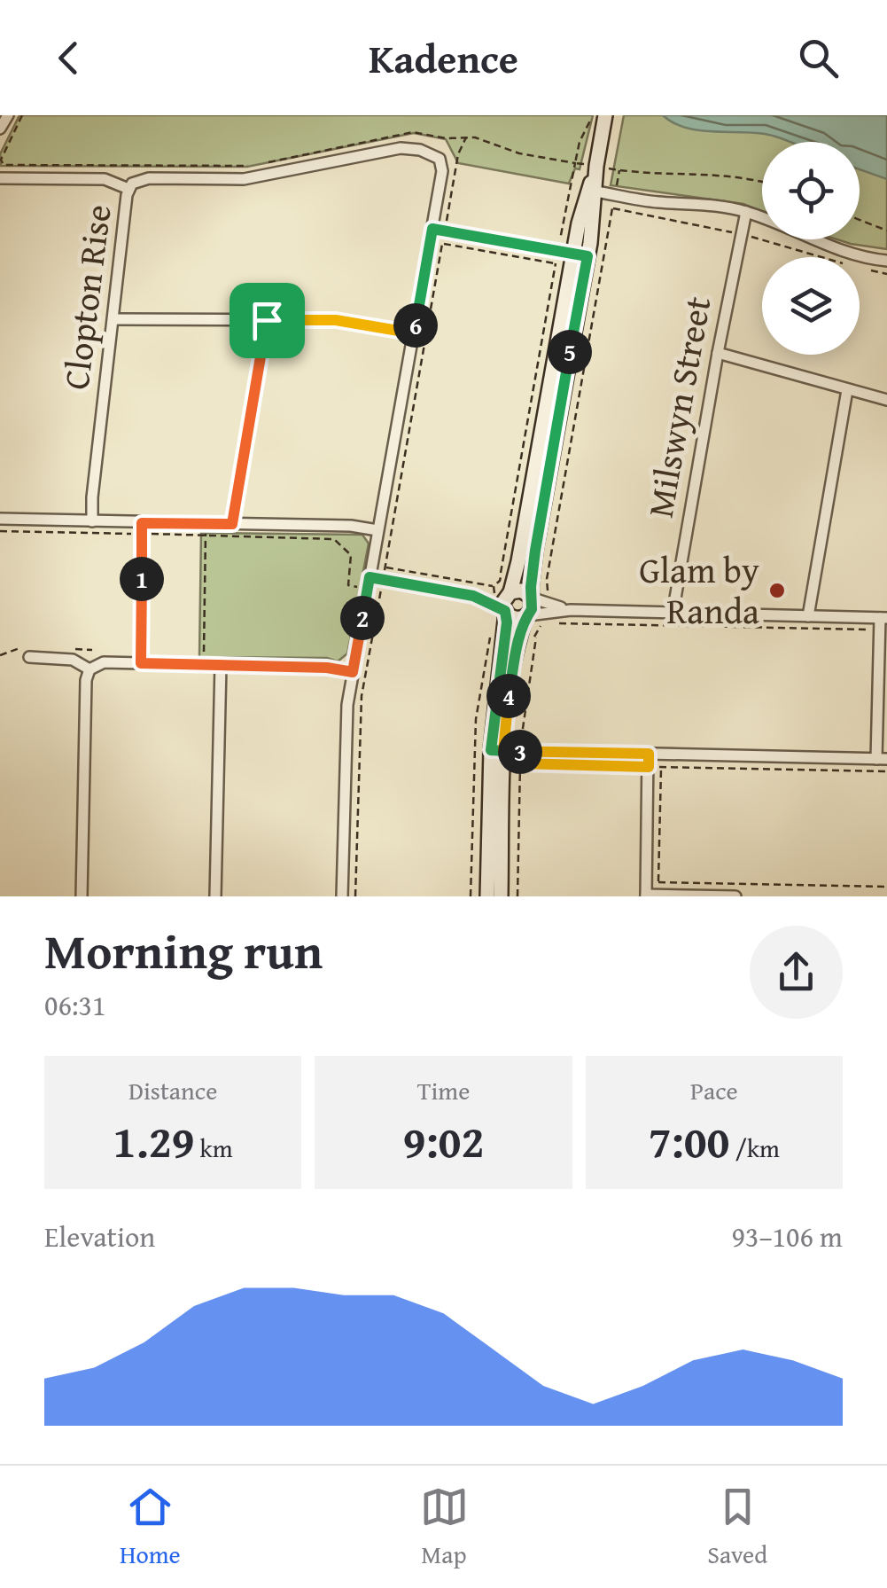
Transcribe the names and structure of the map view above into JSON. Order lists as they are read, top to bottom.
{
  "streets": {
    "street": ["Clopton Rise", "Milswyn Street"]
  },
  "places": ["Glam by Randa"],
  "page": {
    "header": "Kadence",
    "pins": [
      "6",
      "5",
      "1",
      "2",
      "4",
      "3"
    ],
    "heading": ["Morning run", "06:31"],
    "stats": [
      ["Distance", "1.29 km"],
      ["Time", "9:02"],
      ["Pace", "7:00 /km"]
    ],
    "chart": ["Elevation", "93–106 m"],
    "tabs": ["Home", "Map", "Saved"]
  }
}
